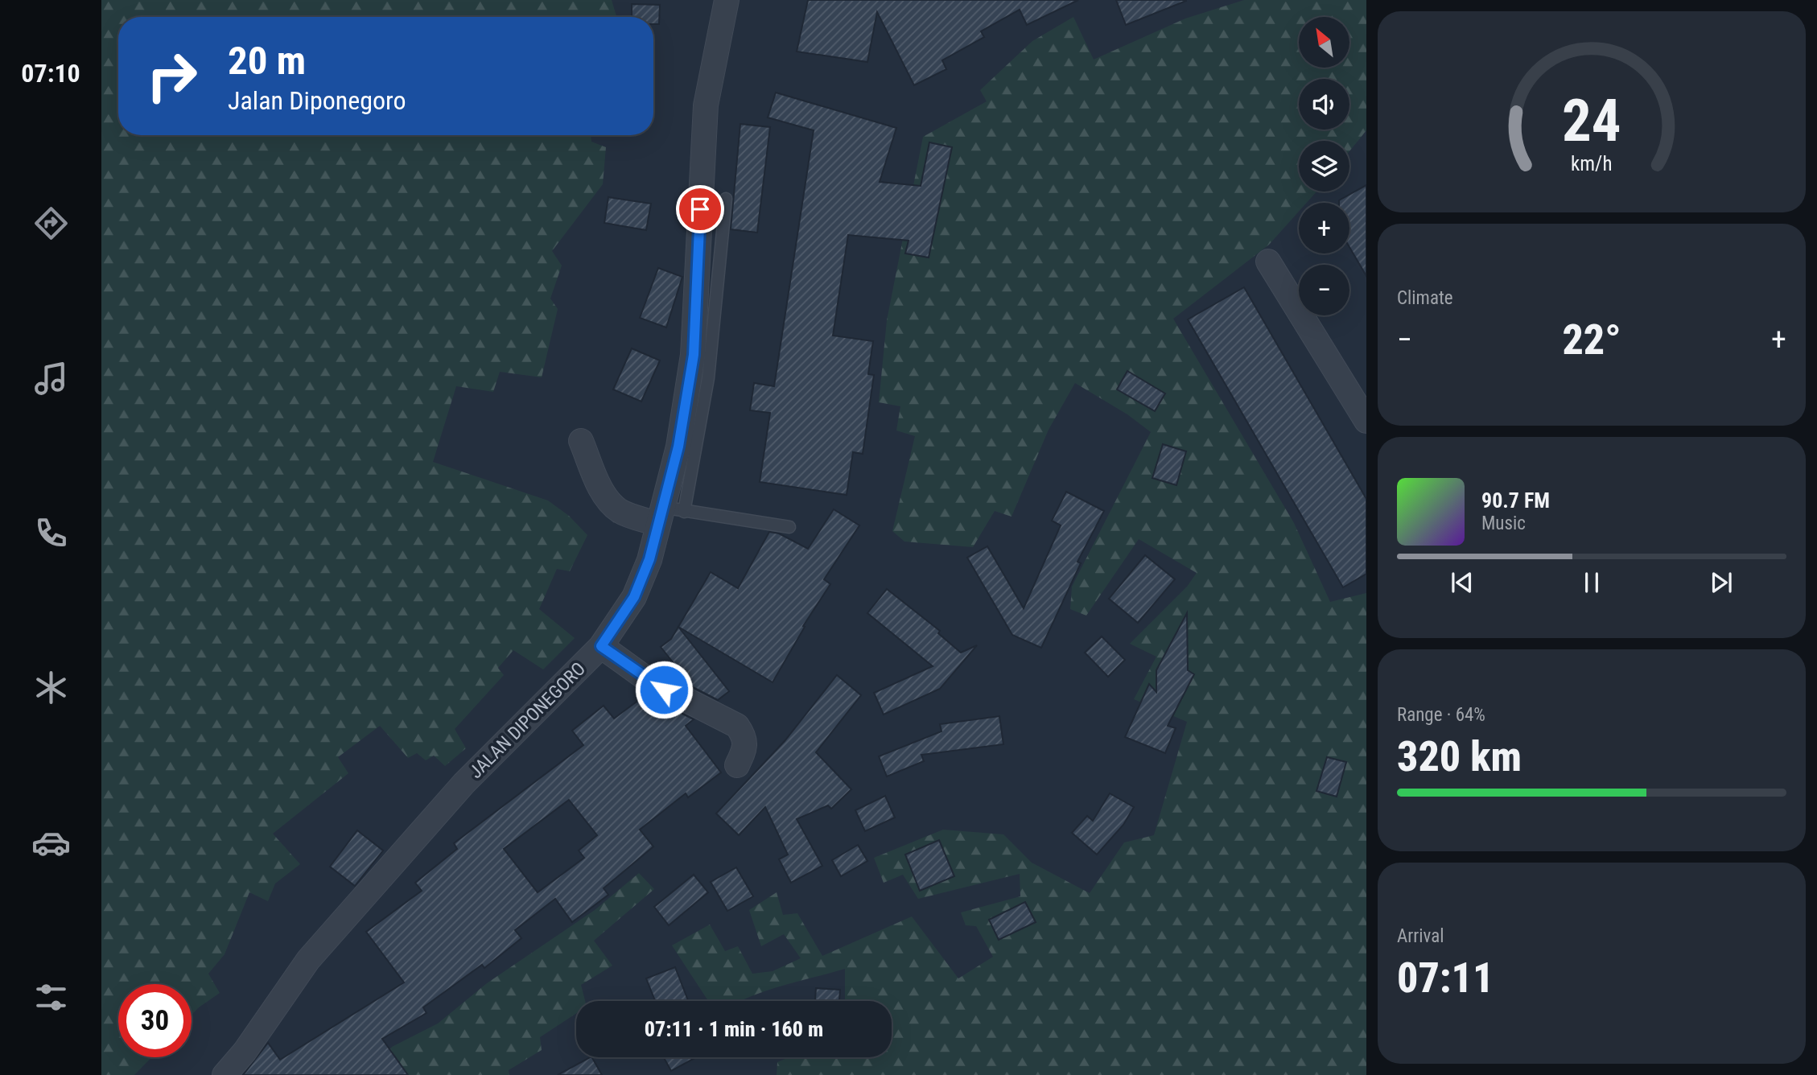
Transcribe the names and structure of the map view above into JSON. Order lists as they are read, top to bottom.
{
  "streets": {
    "street": ["JALAN DIPONEGORO"]
  },
  "north": "top left",
  "page": {
    "tabs": "07:10",
    "map_buttons": ["+", "−"],
    "turn": ["20 m", "Jalan Diponegoro"],
    "tile": [
      "Climate",
      ["Range · 64%", "320 km"],
      ["Arrival", "07:11"]
    ],
    "heat": ["−", "22°", "+"],
    "song": ["90.7 FM", "Music"],
    "limit": "30",
    "trip": "07:11 · 1 min · 160 m",
    "gauge": ["24", "km/h"]
  }
}
